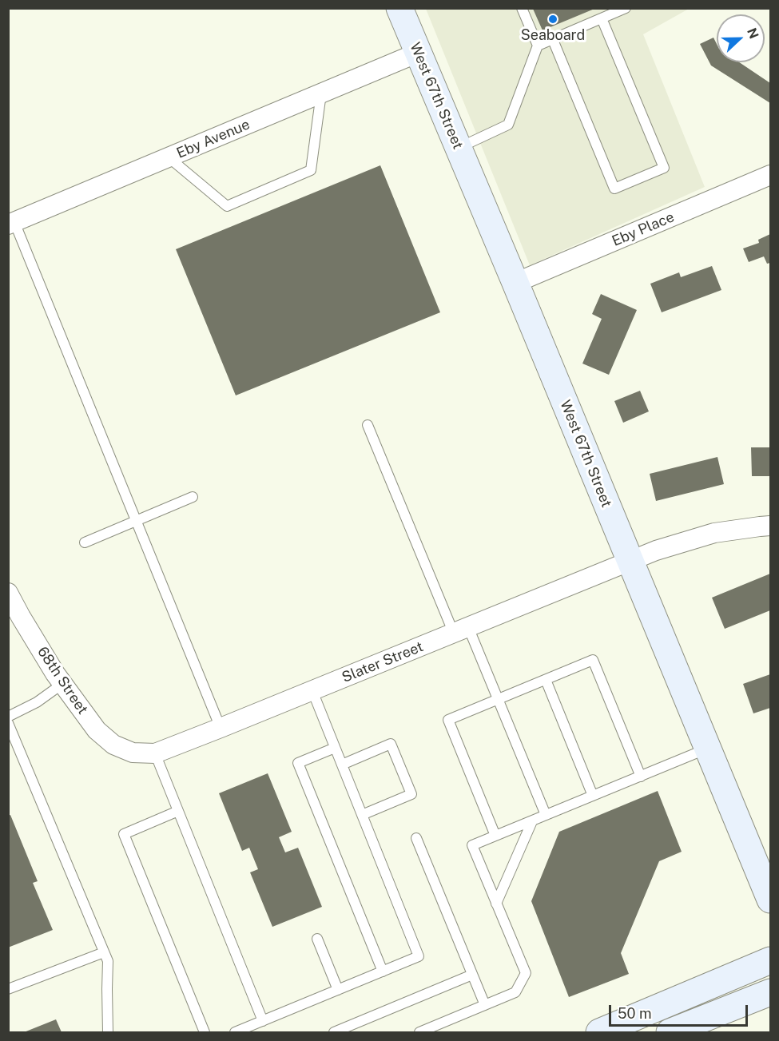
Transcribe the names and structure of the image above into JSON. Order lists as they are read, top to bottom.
{
  "streets": {
    "street": [
      "West 67th Street",
      "Eby Avenue",
      "Eby Place",
      "Slater Street",
      "68th Street"
    ]
  },
  "crossings": [
    ["West 67th Street", "Eby Avenue"],
    ["West 67th Street", "Eby Place"],
    ["West 67th Street", "Slater Street"],
    ["Slater Street", "68th Street"]
  ],
  "places": ["Seaboard"],
  "scale_bar": "50 m",
  "north": "right"
}
